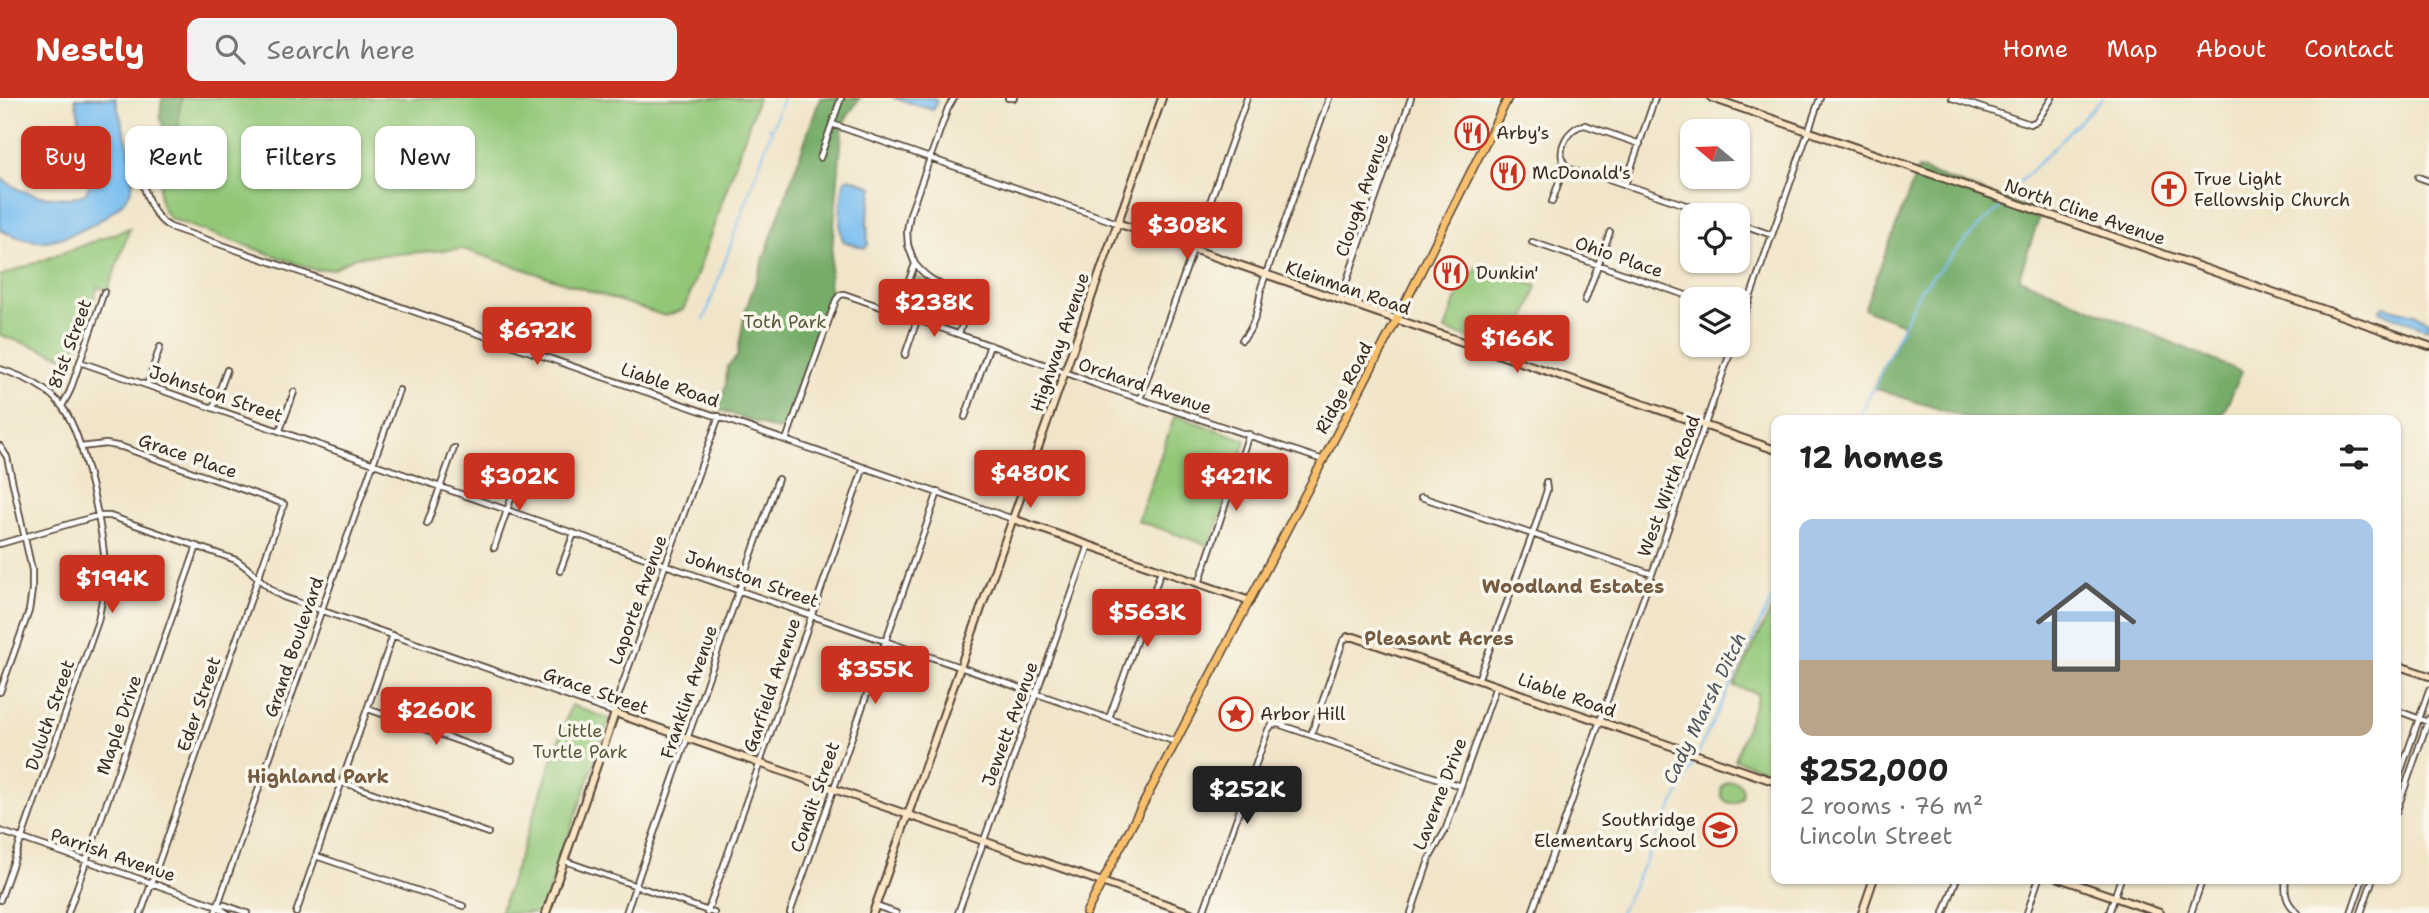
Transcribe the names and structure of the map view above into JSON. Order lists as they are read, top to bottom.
{
  "streets": {
    "main road": ["Ridge Road"],
    "street": [
      "Clough Avenue",
      "North Cline Avenue",
      "Ohio Place",
      "Kleinman Road",
      "Highway Avenue",
      "81st Street",
      "Liable Road",
      "Orchard Avenue",
      "Johnston Street",
      "Grace Place",
      "West Wirth Road",
      "Laporte Avenue",
      "Grand Boulevard",
      "Garfield Avenue",
      "Grace Street",
      "Franklin Avenue",
      "Eder Street",
      "Duluth Street",
      "Jewett Avenue",
      "Maple Drive",
      "Laverne Drive",
      "Condit Street",
      "Parrish Avenue"
    ]
  },
  "crossings": [
    ["Clough Avenue", "Kleinman Road"],
    ["Kleinman Road", "Highway Avenue"],
    ["Kleinman Road", "Ridge Road"],
    ["Kleinman Road", "West Wirth Road"],
    ["Highway Avenue", "Liable Road"],
    ["Highway Avenue", "Orchard Avenue"],
    ["Highway Avenue", "Johnston Street"],
    ["Highway Avenue", "Grace Street"],
    ["81st Street", "Johnston Street"],
    ["81st Street", "Duluth Street"],
    ["Liable Road", "Ridge Road"],
    ["Liable Road", "West Wirth Road"],
    ["Liable Road", "Laporte Avenue"],
    ["Liable Road", "Garfield Avenue"],
    ["Liable Road", "Jewett Avenue"],
    ["Liable Road", "Laverne Drive"],
    ["Liable Road", "Condit Street"],
    ["Orchard Avenue", "Ridge Road"],
    ["Ridge Road", "Johnston Street"],
    ["Ridge Road", "Grace Street"],
    ["Johnston Street", "Laporte Avenue"],
    ["Johnston Street", "Grand Boulevard"],
    ["Johnston Street", "Garfield Avenue"],
    ["Johnston Street", "Franklin Avenue"],
    ["Johnston Street", "Jewett Avenue"],
    ["Johnston Street", "Condit Street"],
    ["Grace Place", "Eder Street"],
    ["Grace Place", "Duluth Street"],
    ["Laporte Avenue", "Grace Street"],
    ["Grand Boulevard", "Grace Street"],
    ["Grand Boulevard", "Parrish Avenue"],
    ["Garfield Avenue", "Grace Street"],
    ["Grace Street", "Franklin Avenue"],
    ["Grace Street", "Eder Street"],
    ["Grace Street", "Duluth Street"],
    ["Grace Street", "Jewett Avenue"],
    ["Grace Street", "Maple Drive"],
    ["Grace Street", "Condit Street"],
    ["Eder Street", "Parrish Avenue"],
    ["Duluth Street", "Parrish Avenue"],
    ["Maple Drive", "Parrish Avenue"]
  ],
  "districts": ["Woodland Estates", "Pleasant Acres", "Highland Park"],
  "water": ["Cady Marsh Ditch"],
  "parks": ["Toth Park", "Little Turtle Park"],
  "places": {
    "restaurant": ["Arby's", "McDonald's", "Dunkin'"],
    "church": ["True Light Fellowship Church"],
    "place": ["Arbor Hill"],
    "school or university": ["Southridge Elementary School"]
  },
  "north": "left",
  "page": {
    "header": "Nestly",
    "search": "Search here",
    "nav": [
      "Home",
      "Map",
      "About",
      "Contact"
    ],
    "chip": [
      "Buy",
      "Rent",
      "Filters",
      "New"
    ],
    "price": [
      "$308K",
      "$238K",
      "$672K",
      "$166K",
      "$480K",
      "$302K",
      "$421K",
      "$194K",
      "$563K",
      "$355K",
      "$260K",
      "$252K"
    ],
    "heading": "12 homes",
    "list": [
      {
        "name": "$252,000",
        "note": "2 rooms · 76 m² · Lincoln Street"
      }
    ]
  }
}
